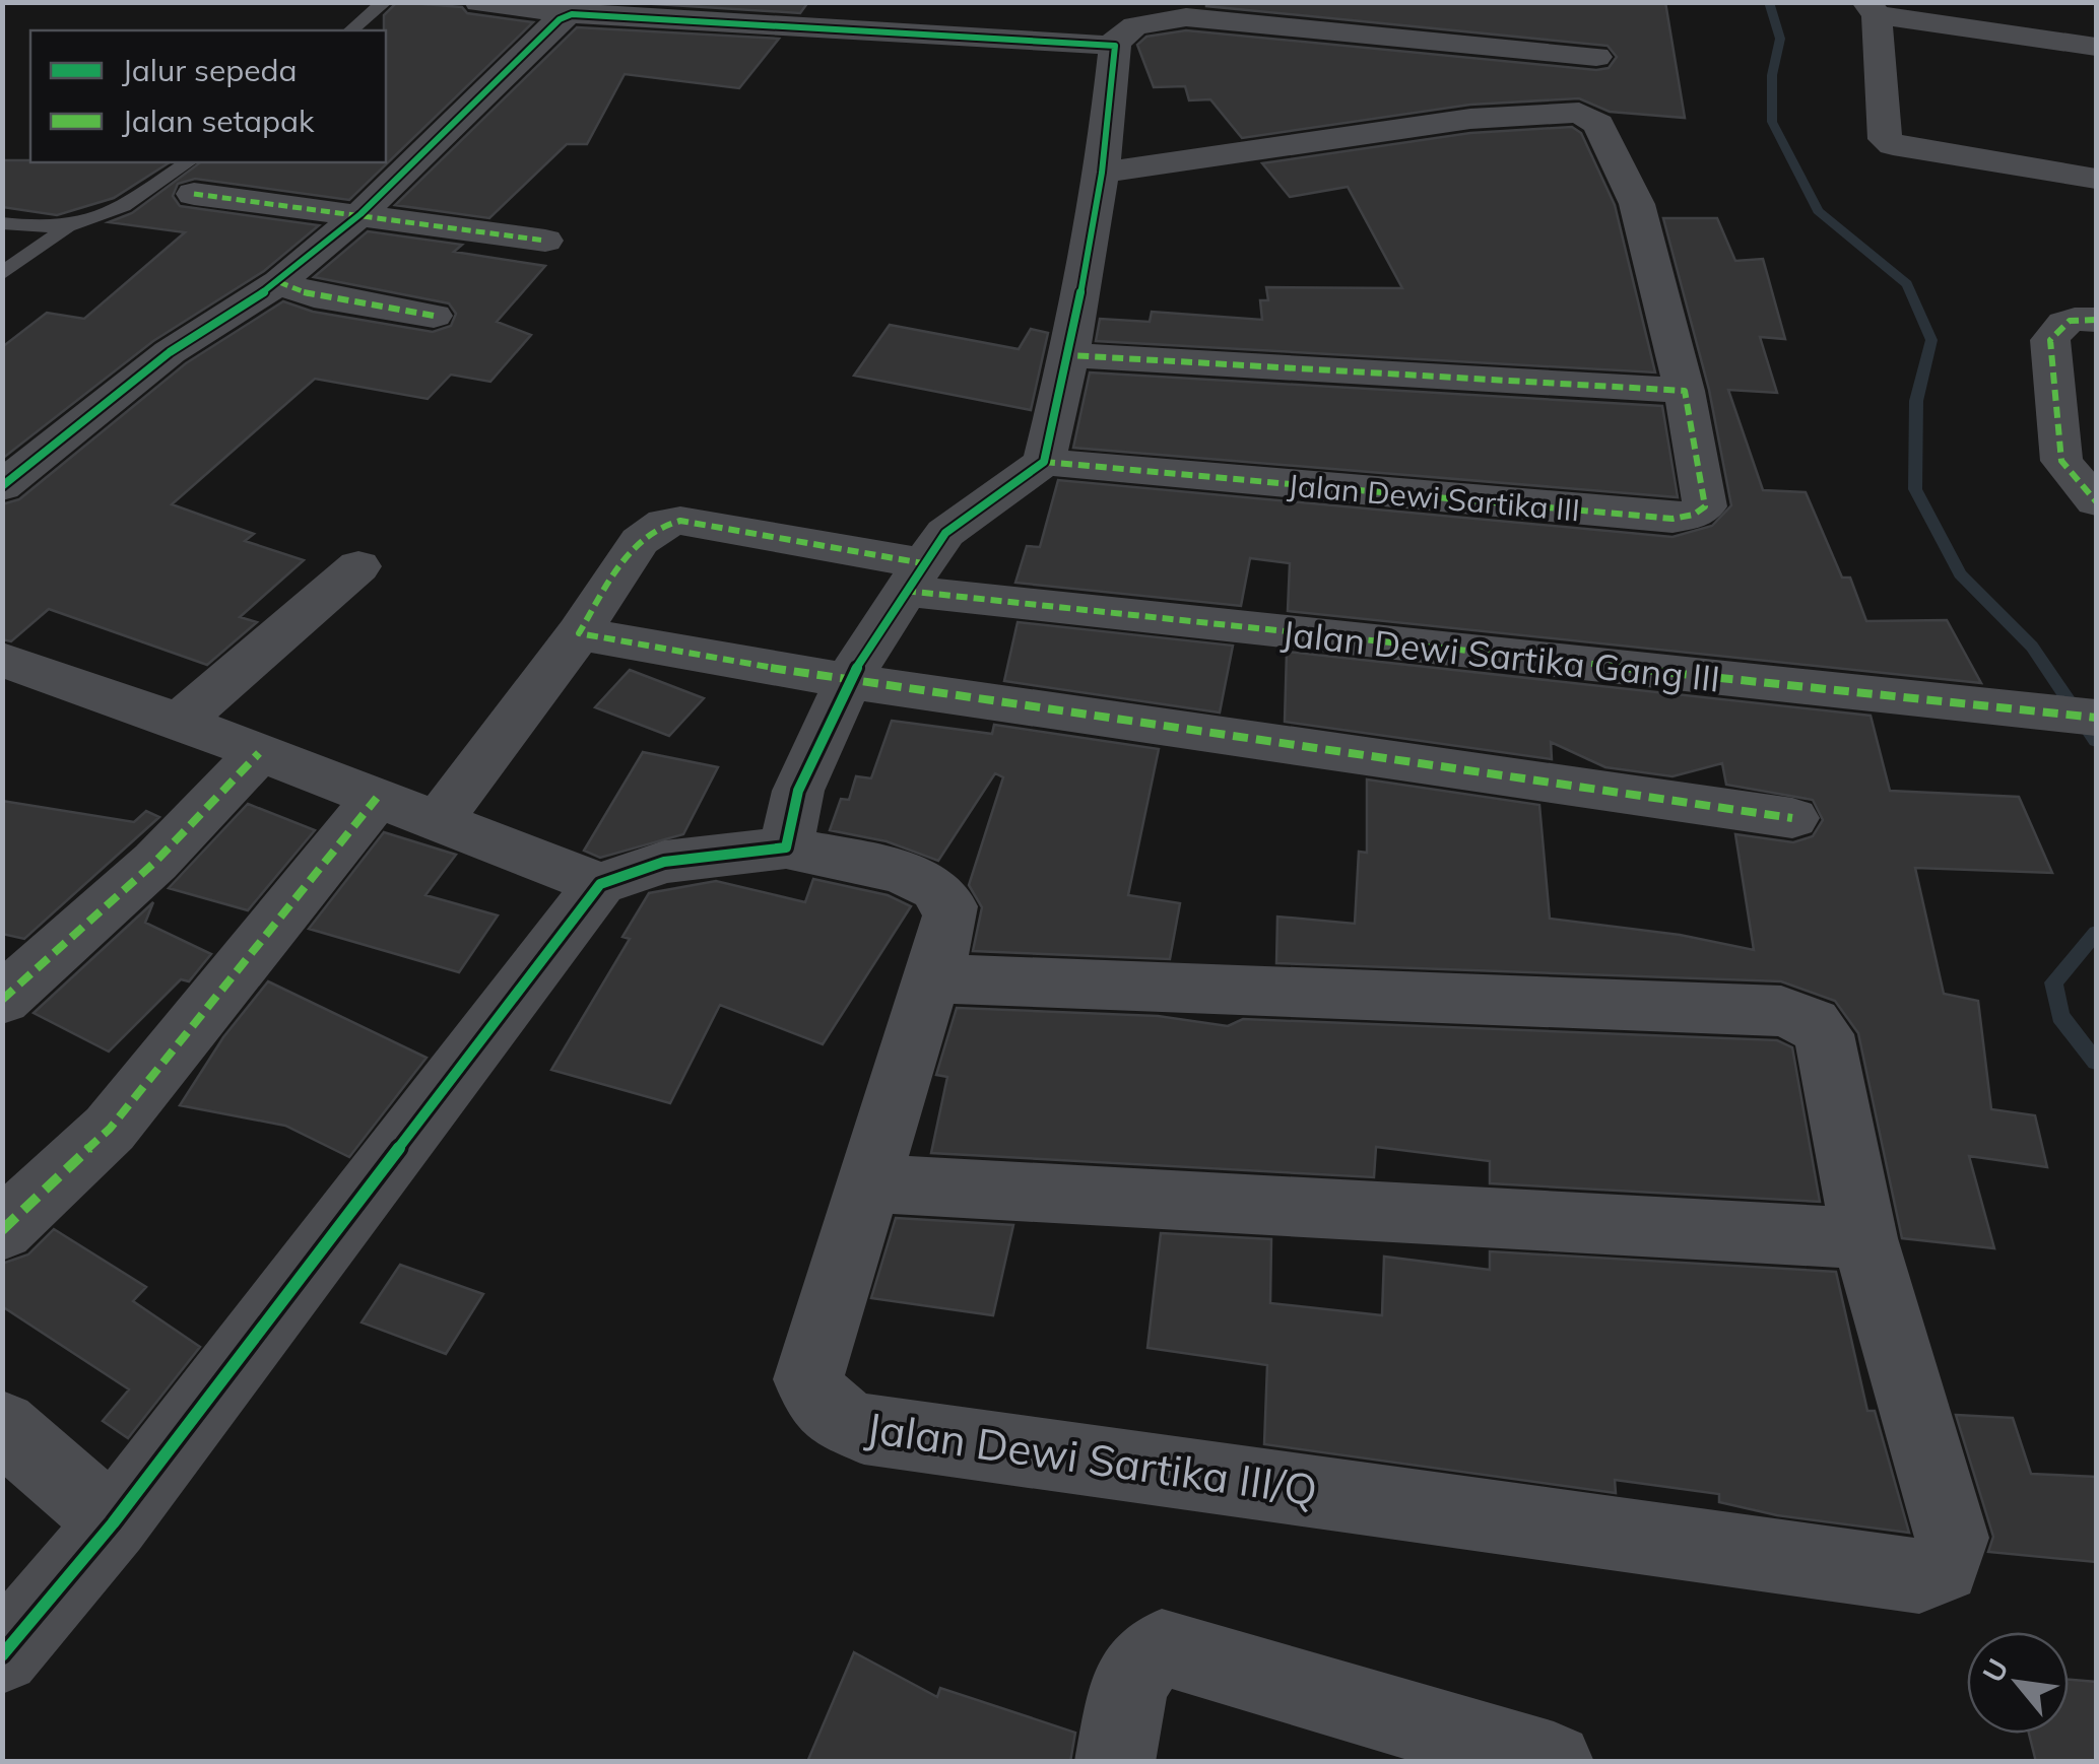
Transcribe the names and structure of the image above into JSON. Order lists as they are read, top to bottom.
{
  "streets": {
    "street": ["Jalan Dewi Sartika III", "Jalan Dewi Sartika Gang III", "Jalan Dewi Sartika III/Q"]
  },
  "legend": ["Jalur sepeda", "Jalan setapak"],
  "north": "top left"
}
